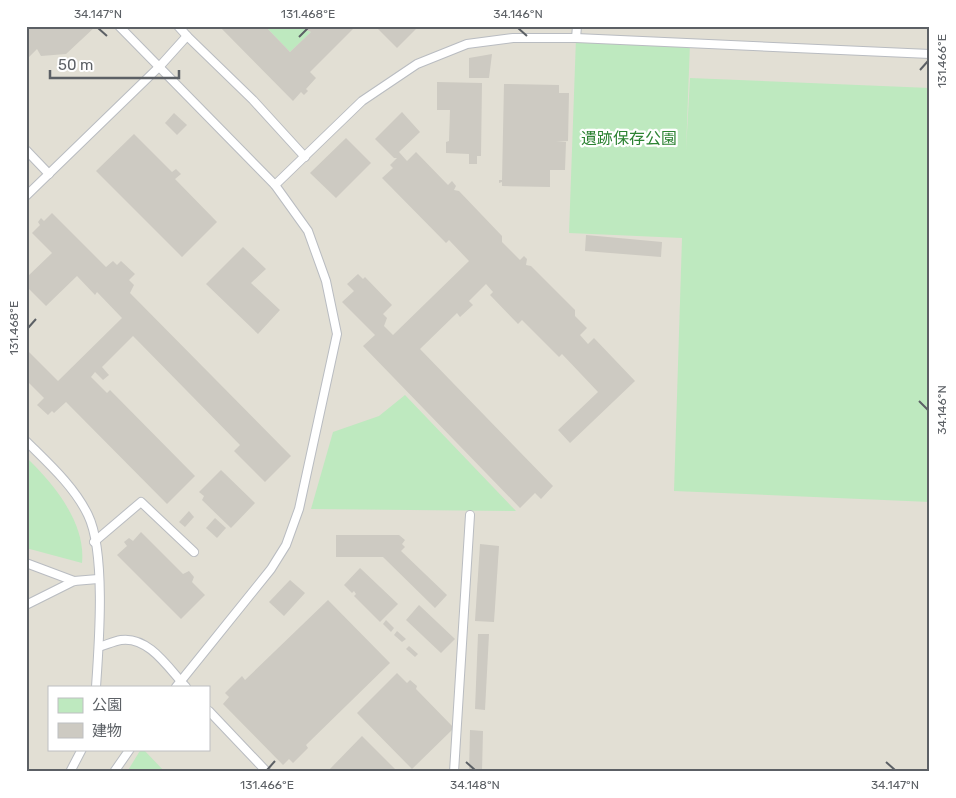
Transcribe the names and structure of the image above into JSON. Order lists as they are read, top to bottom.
{
  "parks": ["遺跡保存公園"],
  "legend": ["公園", "建物"],
  "scale_bar": "50 m",
  "coordinates": [
    "34.147°N",
    "131.468°E",
    "34.146°N",
    "131.466°E",
    "34.148°N"
  ]
}
